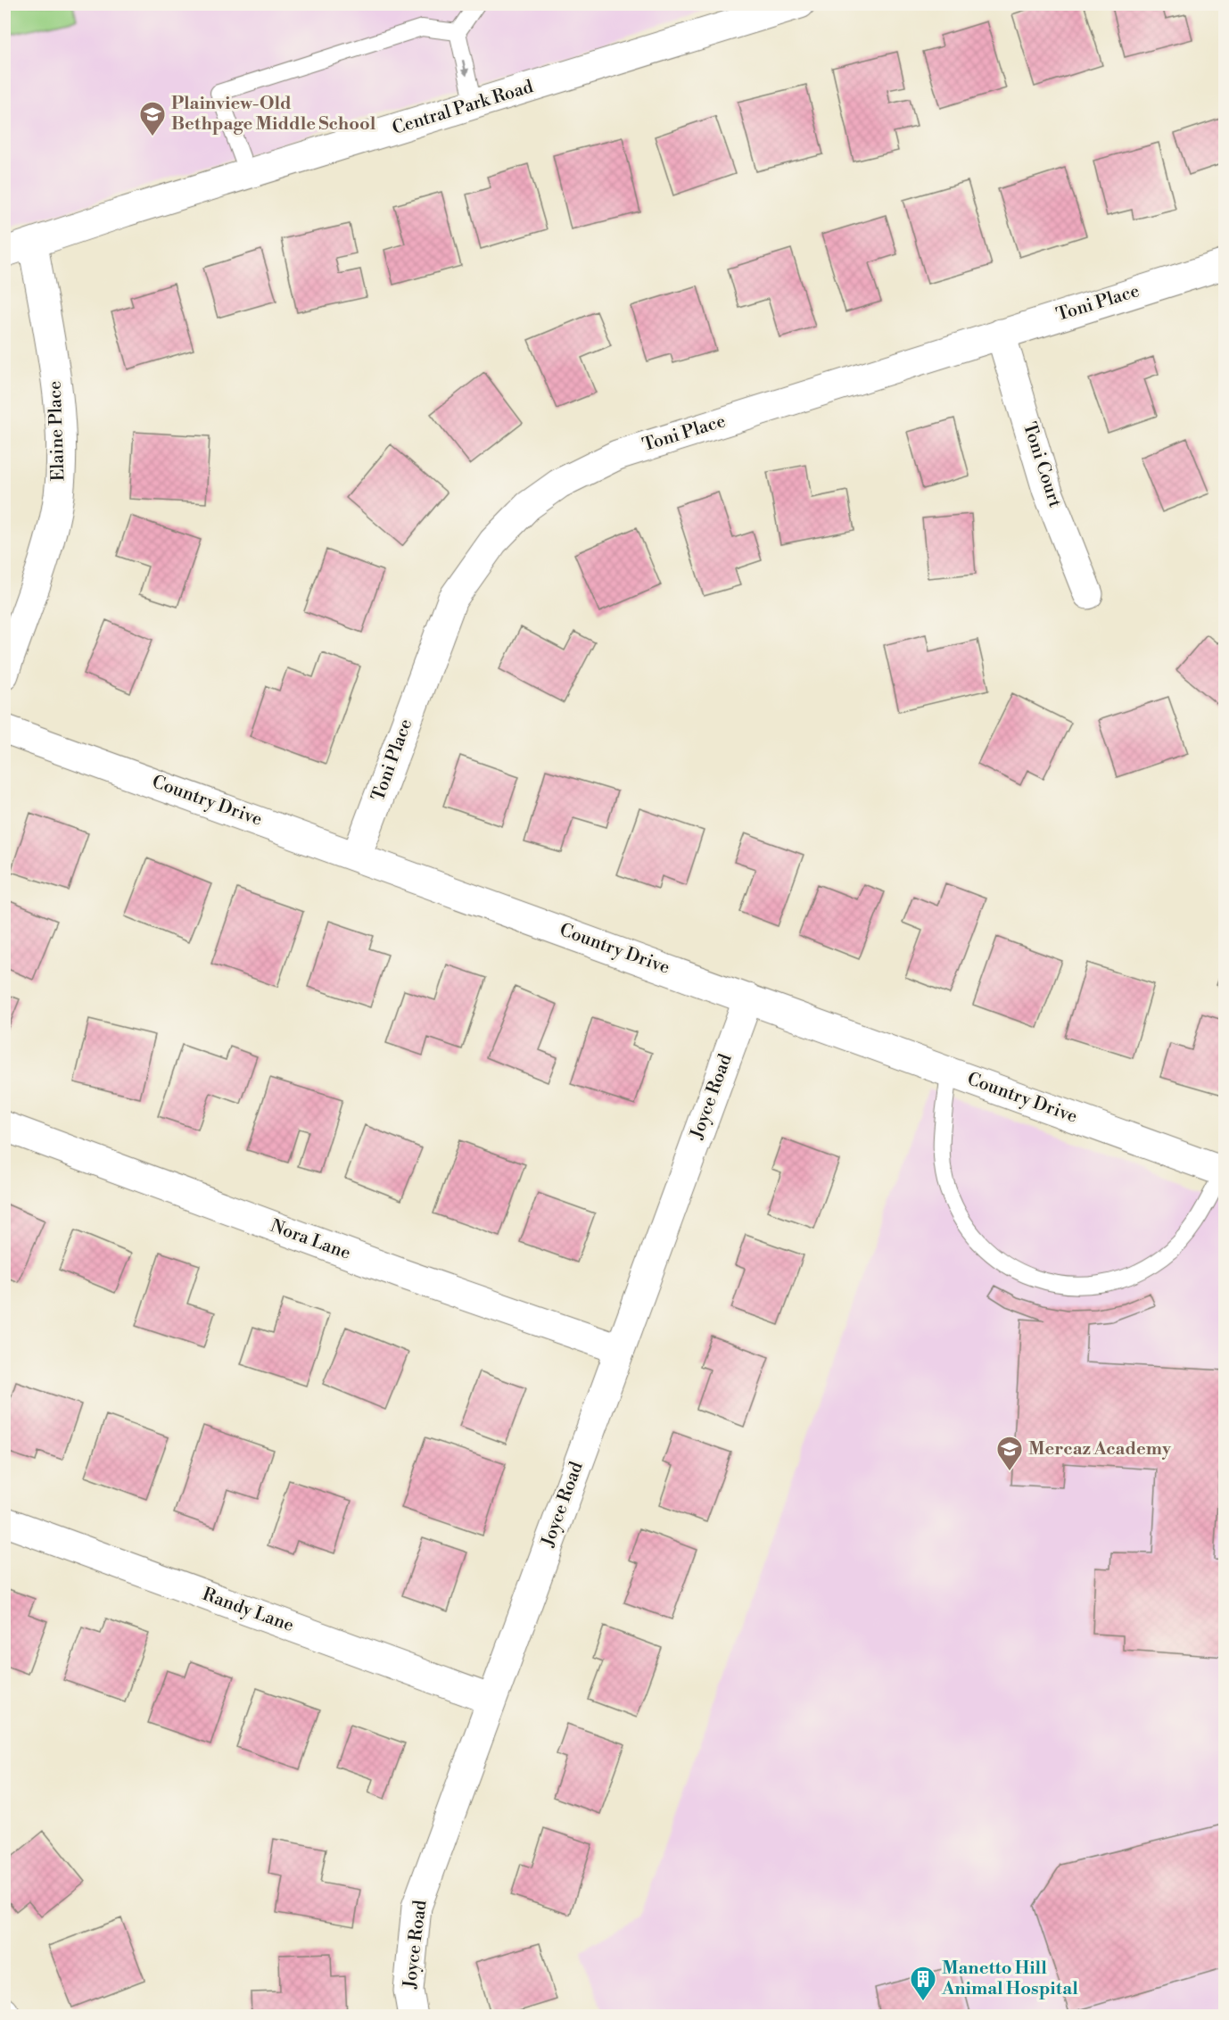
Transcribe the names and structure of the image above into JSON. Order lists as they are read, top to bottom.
{
  "streets": {
    "street": [
      "Central Park Road",
      "Toni Place",
      "Elaine Place",
      "Toni Court",
      "Country Drive",
      "Joyce Road",
      "Nora Lane",
      "Randy Lane"
    ]
  },
  "crossings": [
    ["Central Park Road", "Elaine Place"],
    ["Toni Place", "Toni Court"],
    ["Toni Place", "Country Drive"],
    ["Country Drive", "Joyce Road"],
    ["Joyce Road", "Nora Lane"],
    ["Joyce Road", "Randy Lane"]
  ],
  "places": {
    "school or university": ["Plainview-Old Bethpage Middle School", "Mercaz Academy"],
    "building": ["Manetto Hill Animal Hospital"]
  }
}
